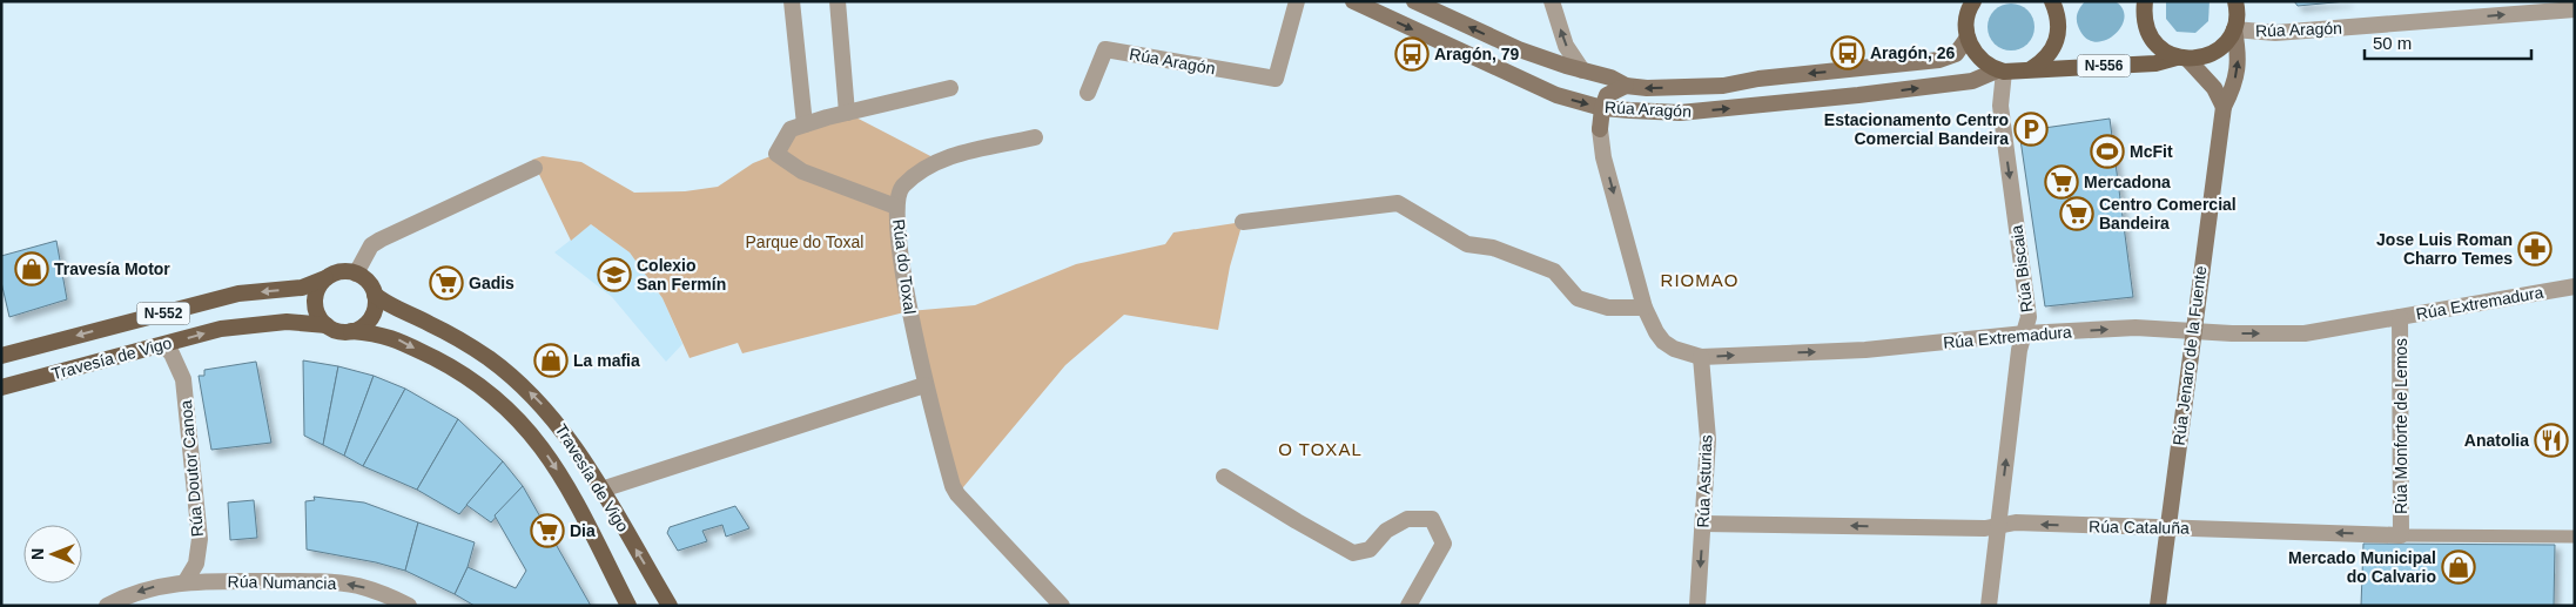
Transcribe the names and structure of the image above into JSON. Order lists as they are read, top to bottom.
{
  "streets": {
    "main road": [
      "Rúa Aragón",
      "N-556",
      "N-552",
      "Rúa Jenaro de la Fuente",
      "Travesía de Vigo"
    ],
    "street": [
      "Rúa do Toxal",
      "Rúa Biscaia",
      "Rúa Extremadura",
      "Rúa Monforte de Lemos",
      "Rúa Doutor Canoa",
      "Rúa Asturias",
      "Rúa Cataluña",
      "Rúa Numancia"
    ]
  },
  "crossings": [
    ["Rúa Aragón", "Rúa Biscaia"],
    ["Rúa Aragón", "Rúa Jenaro de la Fuente"],
    ["Rúa Biscaia", "Rúa Extremadura"],
    ["Rúa Biscaia", "Rúa Cataluña"],
    ["Rúa Extremadura", "Rúa Jenaro de la Fuente"],
    ["Rúa Extremadura", "Rúa Monforte de Lemos"],
    ["Rúa Extremadura", "Rúa Asturias"],
    ["Rúa Jenaro de la Fuente", "Rúa Cataluña"],
    ["Travesía de Vigo", "Rúa Doutor Canoa"],
    ["Rúa Monforte de Lemos", "Rúa Cataluña"],
    ["Rúa Doutor Canoa", "Rúa Numancia"],
    ["Rúa Asturias", "Rúa Cataluña"]
  ],
  "one_way": ["Rúa Extremadura", "Rúa Cataluña", "Rúa Numancia"],
  "districts": ["RIOMAO", "O TOXAL"],
  "parks": ["Parque do Toxal"],
  "places": {
    "bus stop": ["Aragón, 26", "Aragón, 79"],
    "parking": ["Estacionamento Centro Comercial Bandeira"],
    "sports": ["McFit"],
    "supermarket": [
      "Mercadona",
      "Centro Comercial Bandeira",
      "Gadis",
      "Dia"
    ],
    "pharmacy": ["Jose Luis Roman Charro Temes"],
    "shop": ["Travesía Motor", "La mafia", "Mercado Municipal do Calvario"],
    "school or university": ["Colexio San Fermín"],
    "restaurant": ["Anatolia"]
  },
  "scale_bar": "50 m",
  "north": "left"
}
